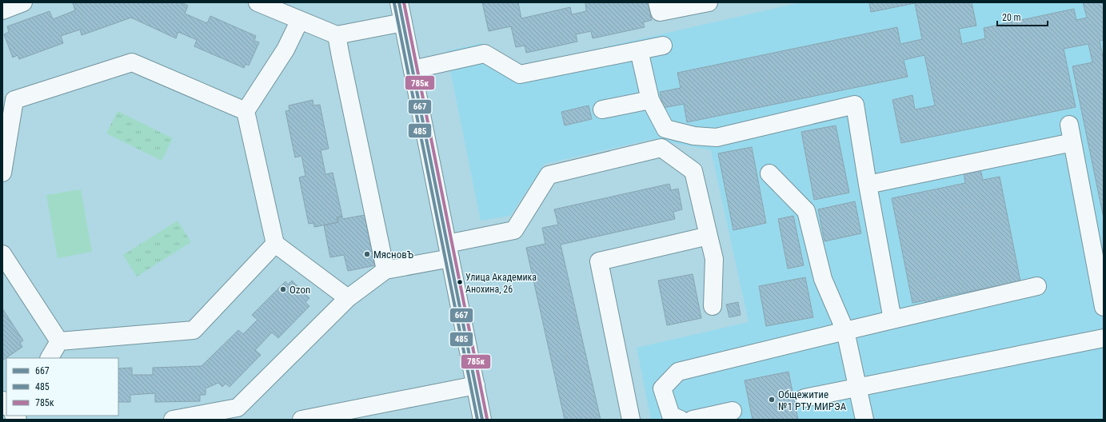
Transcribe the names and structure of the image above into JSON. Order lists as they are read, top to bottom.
{
  "places": [
    "МясновЪ",
    "Улица Академика Анохина, 26",
    "Ozon",
    "Общежитие №1 РТУ МИРЭА"
  ],
  "lines": ["transit line 667", "transit line 785к", "transit line 485"],
  "legend": ["667", "485", "785к"],
  "scale_bar": "20 m"
}
